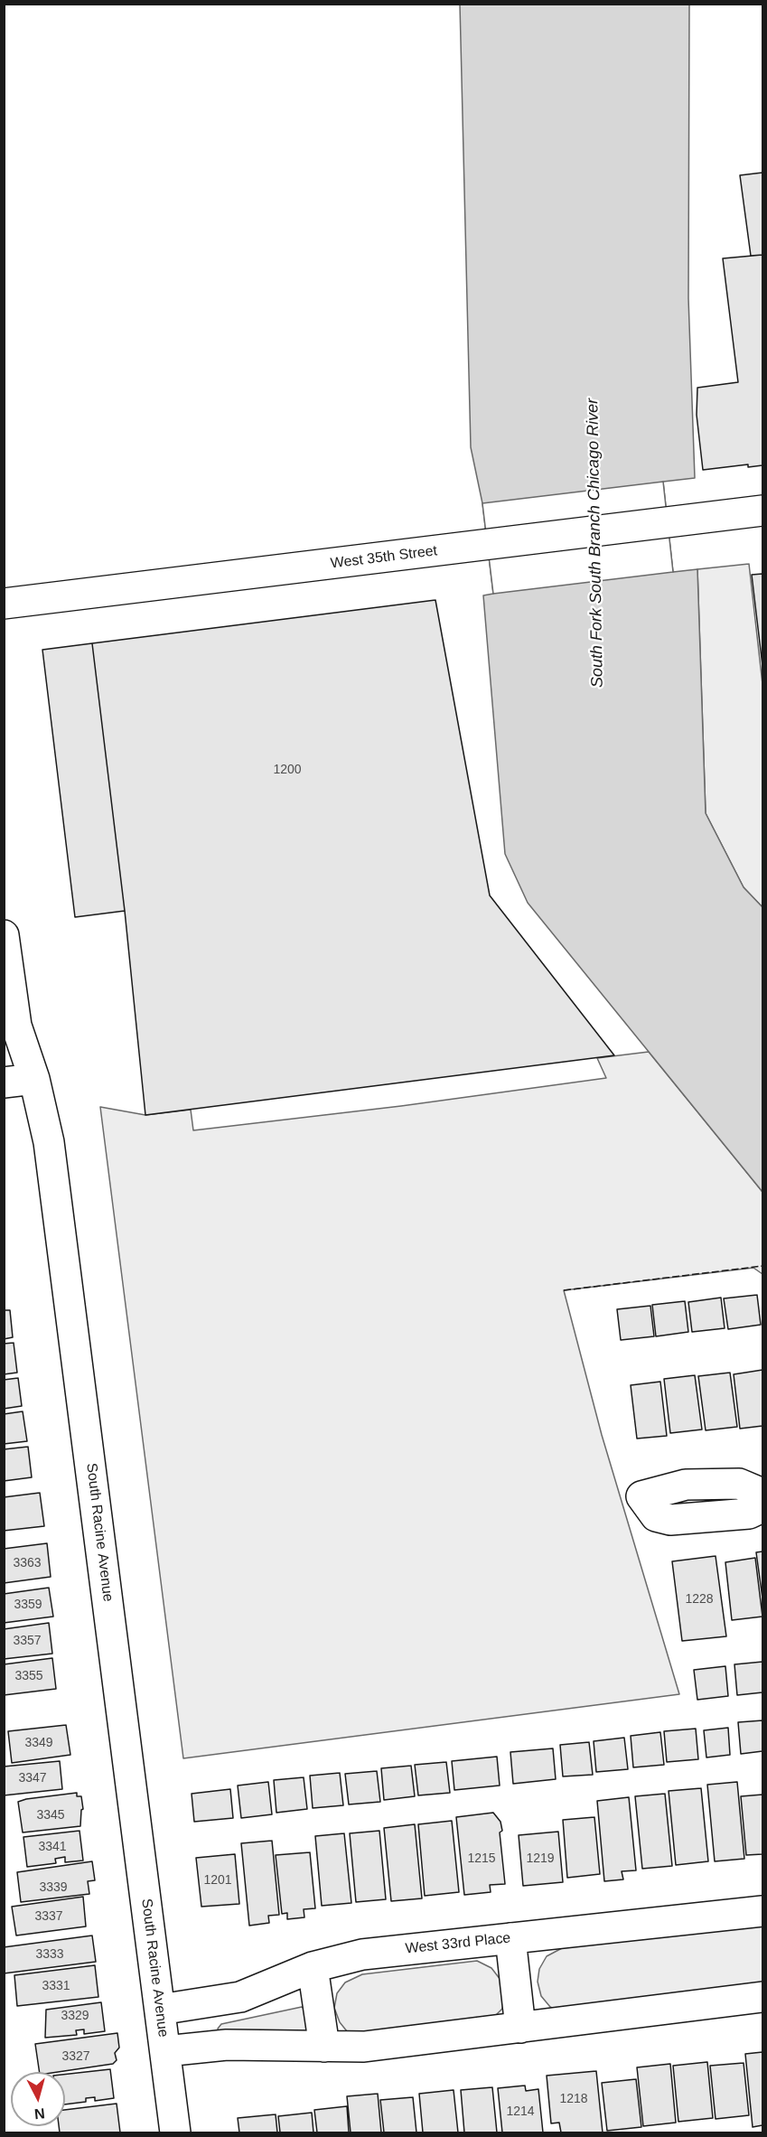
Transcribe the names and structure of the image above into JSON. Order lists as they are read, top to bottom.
{
  "streets": {
    "street": ["West 35th Street", "South Racine Avenue", "West 33rd Place"]
  },
  "crossings": [
    ["South Racine Avenue", "West 33rd Place"]
  ],
  "water": ["South Fork South Branch Chicago River"],
  "house_numbers": [
    "1200",
    "3363",
    "1228",
    "3359",
    "3357",
    "3355",
    "3349",
    "3347",
    "3345",
    "3341",
    "1215",
    "1219",
    "1201",
    "3339",
    "3337",
    "3333",
    "3331",
    "3329",
    "3327",
    "1218",
    "1214"
  ],
  "north": "bottom"
}
